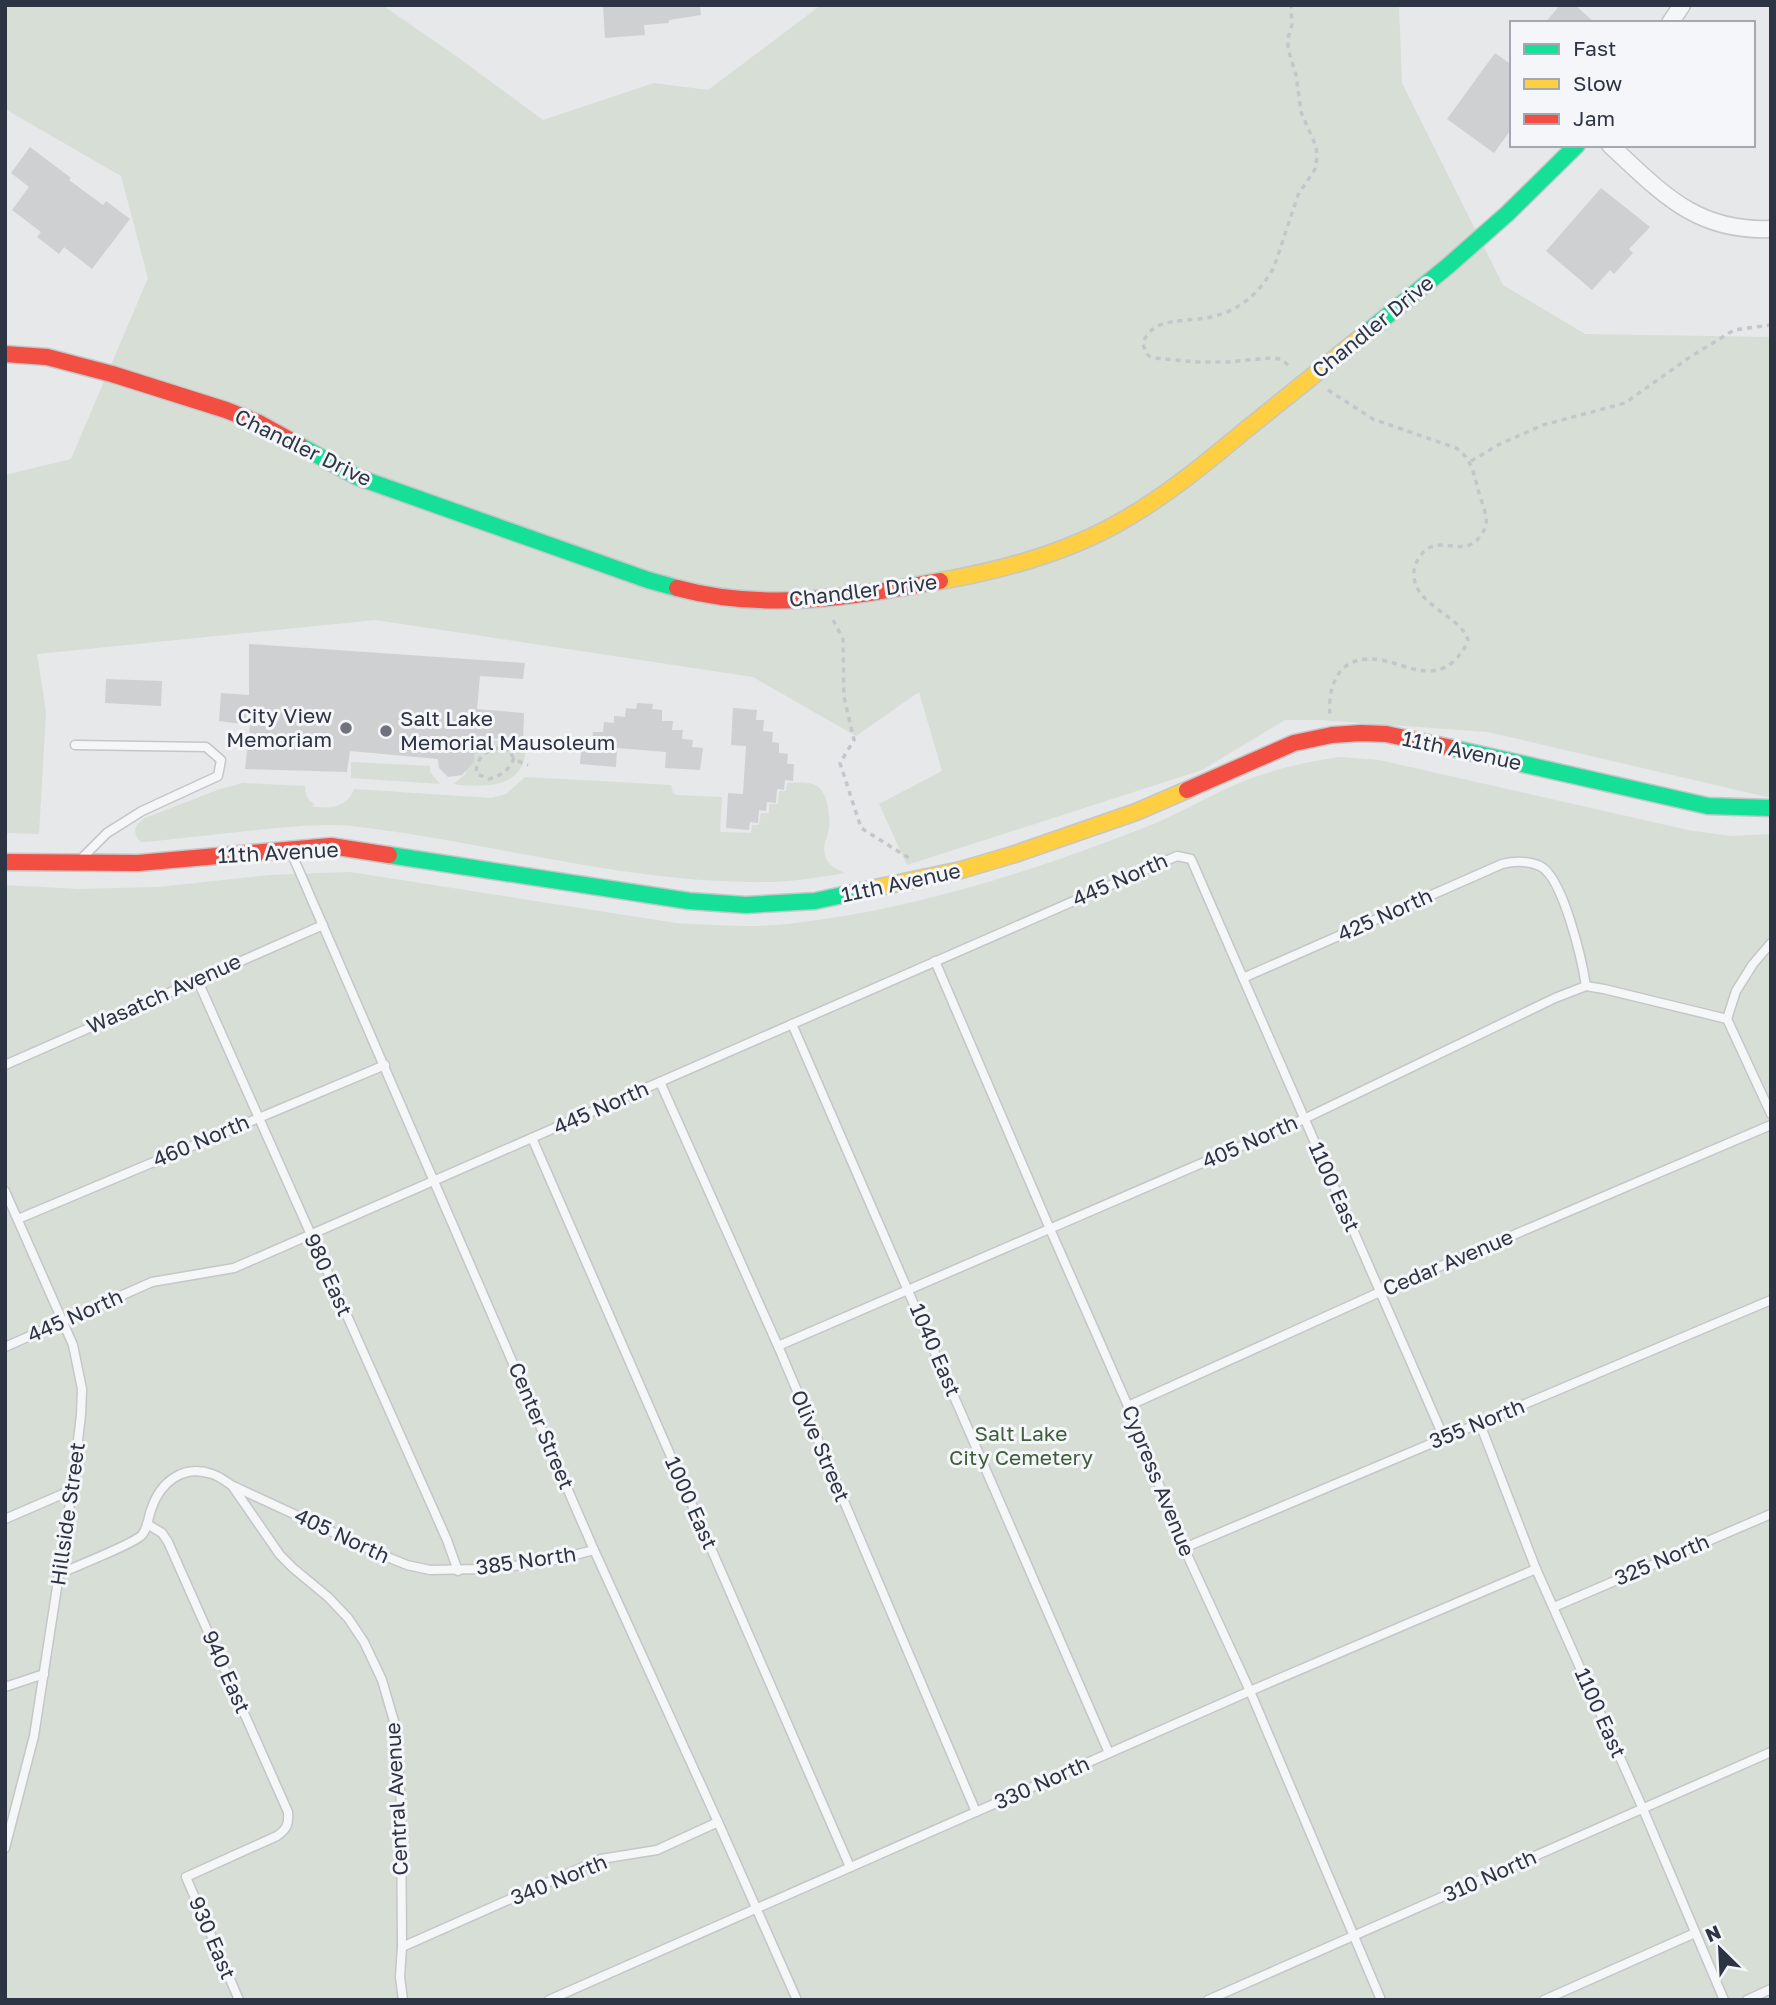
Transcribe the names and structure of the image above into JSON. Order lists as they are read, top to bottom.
{
  "streets": {
    "street": ["Chandler Drive", "11th Avenue"],
    "lane": [
      "445 North",
      "425 North",
      "Wasatch Avenue",
      "460 North",
      "405 North",
      "1100 East",
      "Cedar Avenue",
      "980 East",
      "1040 East",
      "355 North",
      "Center Street",
      "Olive Street",
      "Cypress Avenue",
      "1000 East",
      "Hillside Street",
      "325 North",
      "385 North",
      "940 East",
      "330 North",
      "Central Avenue",
      "310 North",
      "340 North",
      "930 East"
    ]
  },
  "crossings": [
    ["11th Avenue", "Center Street"],
    ["445 North", "1100 East"],
    ["445 North", "980 East"],
    ["445 North", "1040 East"],
    ["445 North", "Center Street"],
    ["445 North", "Olive Street"],
    ["445 North", "Cypress Avenue"],
    ["445 North", "1000 East"],
    ["445 North", "Hillside Street"],
    ["425 North", "405 North"],
    ["425 North", "1100 East"],
    ["Wasatch Avenue", "980 East"],
    ["Wasatch Avenue", "Center Street"],
    ["460 North", "980 East"],
    ["460 North", "Center Street"],
    ["460 North", "Hillside Street"],
    ["405 North", "1100 East"],
    ["405 North", "980 East"],
    ["405 North", "1040 East"],
    ["405 North", "Olive Street"],
    ["405 North", "Cypress Avenue"],
    ["405 North", "385 North"],
    ["405 North", "940 East"],
    ["405 North", "Central Avenue"],
    ["1100 East", "Cedar Avenue"],
    ["1100 East", "355 North"],
    ["1100 East", "325 North"],
    ["1100 East", "330 North"],
    ["1100 East", "310 North"],
    ["Cedar Avenue", "Cypress Avenue"],
    ["980 East", "385 North"],
    ["1040 East", "330 North"],
    ["355 North", "Cypress Avenue"],
    ["Center Street", "385 North"],
    ["Center Street", "330 North"],
    ["Center Street", "340 North"],
    ["Olive Street", "330 North"],
    ["Cypress Avenue", "330 North"],
    ["Cypress Avenue", "310 North"],
    ["1000 East", "330 North"],
    ["940 East", "930 East"],
    ["Central Avenue", "340 North"]
  ],
  "parks": ["Salt Lake City Cemetery"],
  "places": ["City View Memoriam", "Salt Lake Memorial Mausoleum"],
  "legend": ["Fast", "Slow", "Jam"],
  "north": "top left"
}
